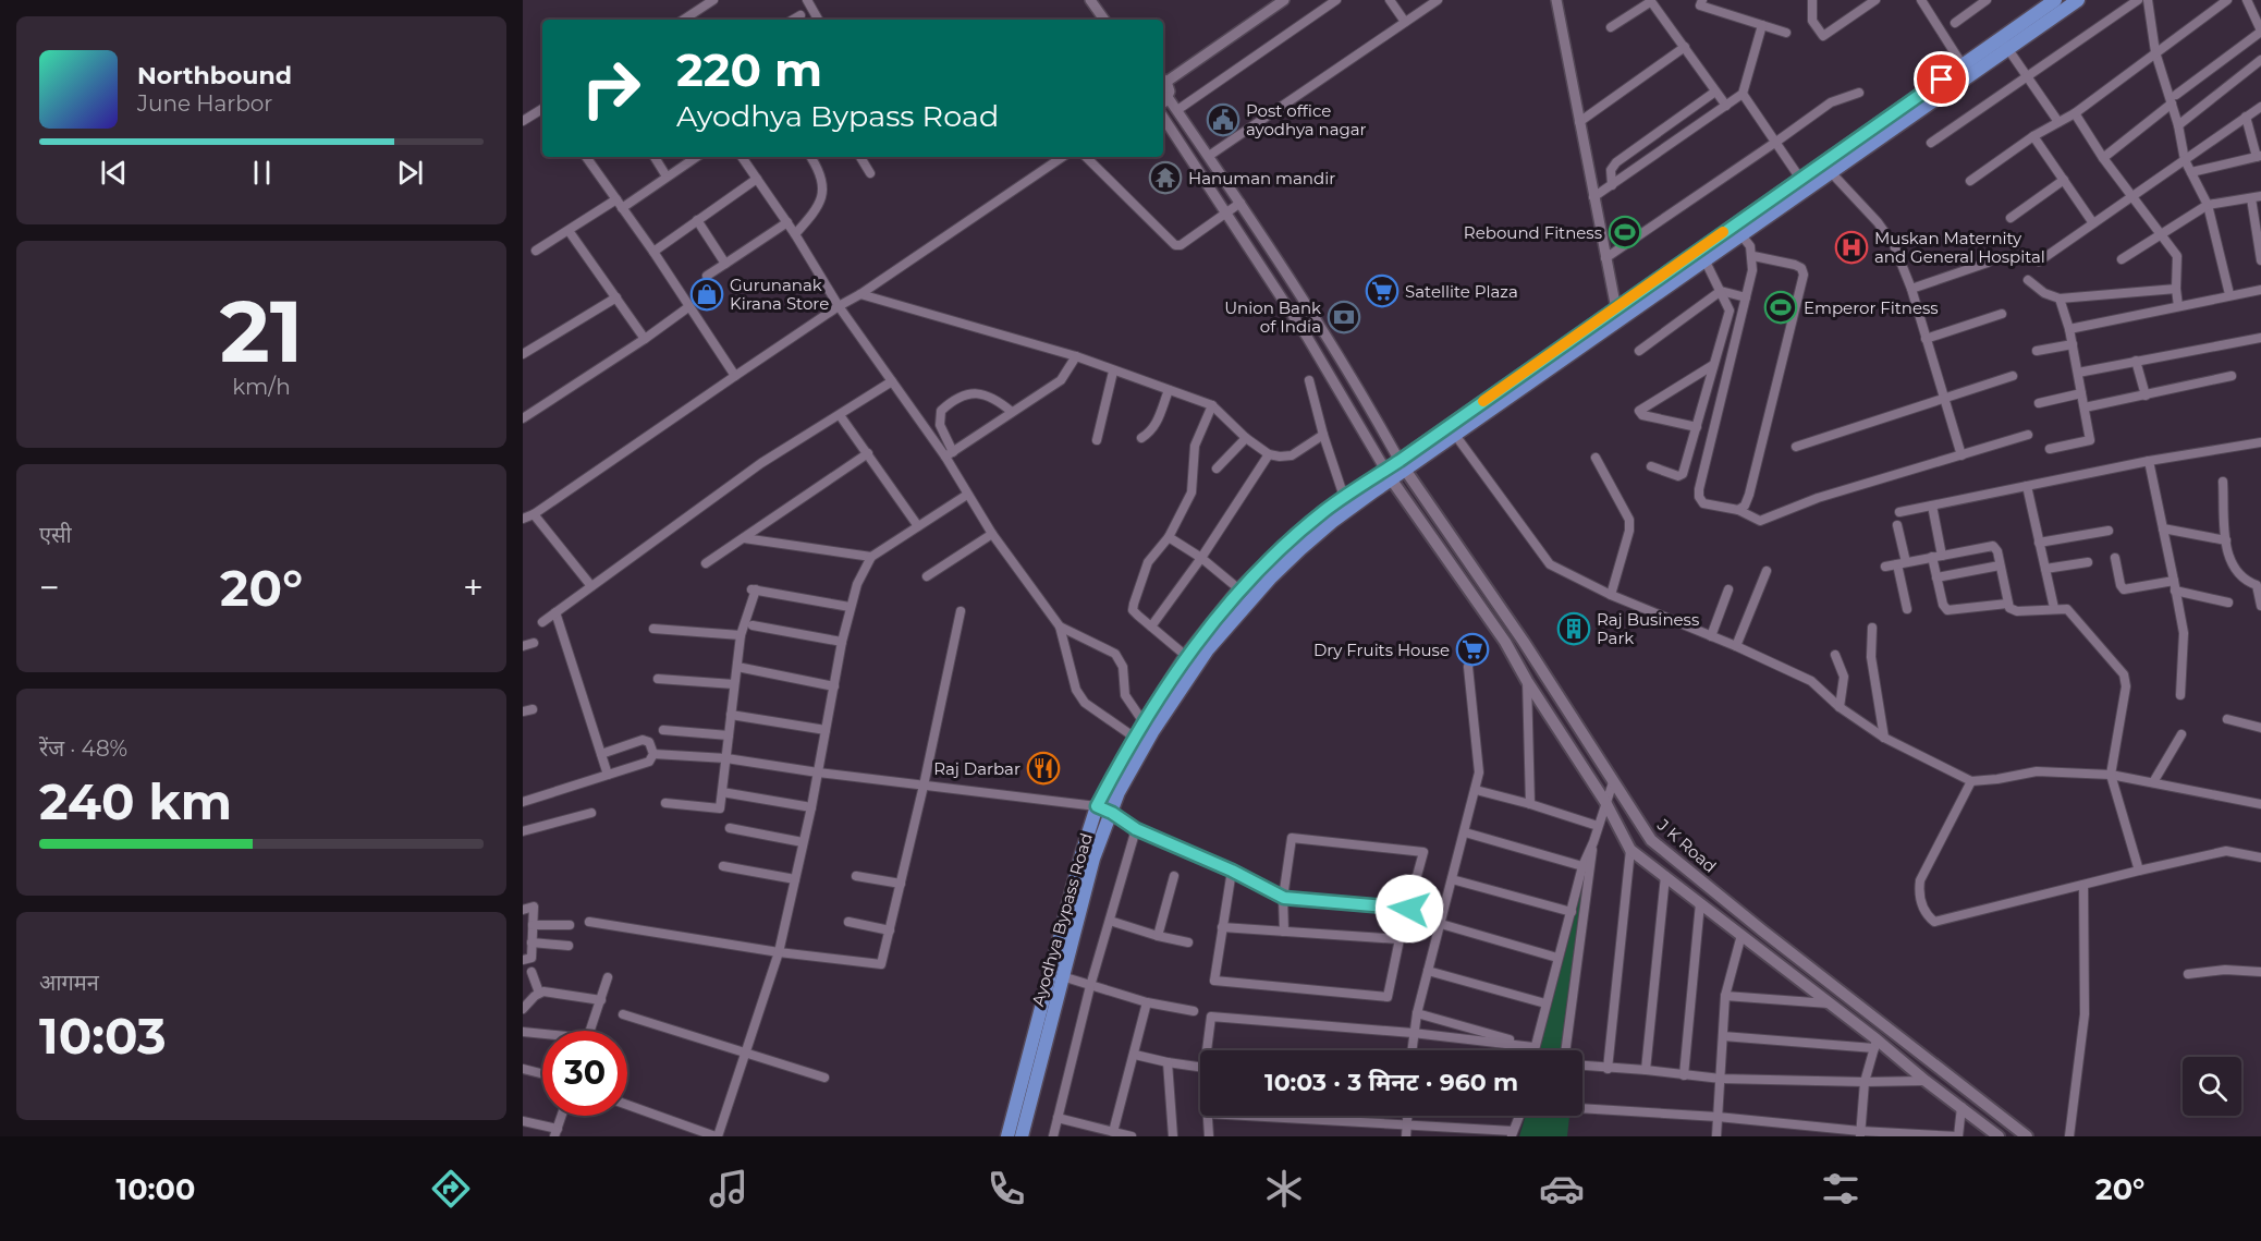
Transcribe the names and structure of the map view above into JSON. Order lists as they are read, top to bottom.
{
  "streets": {
    "main road": ["J K Road", "Ayodhya Bypass Road"]
  },
  "crossings": [
    ["J K Road", "Ayodhya Bypass Road"]
  ],
  "places": {
    "public building": ["Post office ayodhya nagar"],
    "temple": ["Hanuman mandir"],
    "sports": ["Rebound Fitness", "Emperor Fitness"],
    "hospital": ["Muskan Maternity and General Hospital"],
    "supermarket": ["Satellite Plaza", "Dry Fruits House"],
    "shop": ["Gurunanak Kirana Store"],
    "bank": ["Union Bank of India"],
    "building": ["Raj Business Park"],
    "restaurant": ["Raj Darbar"]
  },
  "page": {
    "turn": ["220 m", "Ayodhya Bypass Road"],
    "song": ["Northbound", "June Harbor"],
    "tile": [
      ["21", "km/h"],
      "एसी",
      ["रेंज · 48%", "240 km"],
      ["आगमन", "10:03"]
    ],
    "heat": ["−", "20°", "+"],
    "limit": "30",
    "trip": "10:03 · 3 मिनट · 960 m",
    "tabs": ["10:00", "20°"]
  }
}
